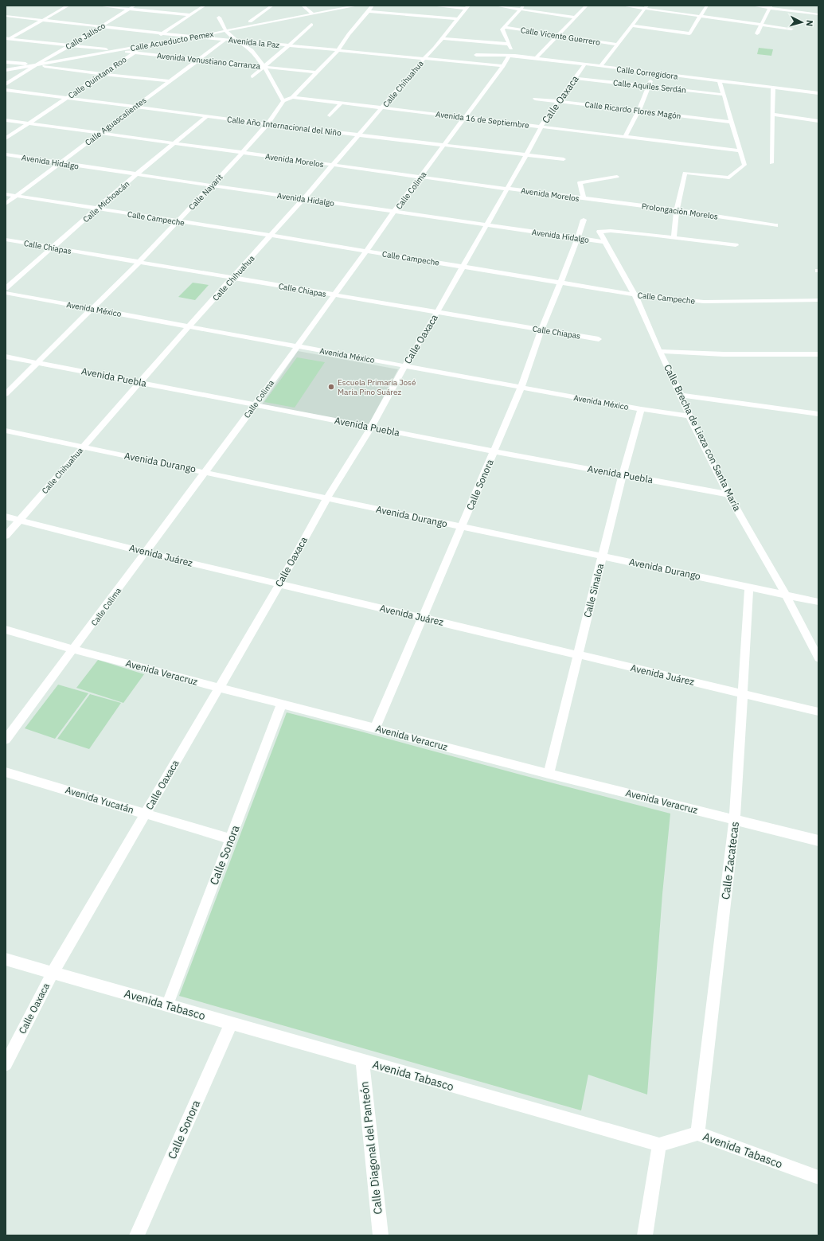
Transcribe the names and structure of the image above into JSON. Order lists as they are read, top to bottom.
{
  "streets": {
    "street": [
      "Calle Jalisco",
      "Calle Vicente Guerrero",
      "Calle Acueducto Pemex",
      "Avenida la Paz",
      "Avenida Venustiano Carranza",
      "Calle Corregidora",
      "Calle Quintana Roo",
      "Calle Chihuahua",
      "Calle Aquiles Serdán",
      "Calle Oaxaca",
      "Calle Ricardo Flores Magón",
      "Avenida 16 de Septiembre",
      "Calle Aguascalientes",
      "Calle Año Internacional del Niño",
      "Avenida Morelos",
      "Avenida Hidalgo",
      "Calle Colima",
      "Calle Nayarit",
      "Calle Michoacán",
      "Prolongación Morelos",
      "Calle Campeche",
      "Calle Chiapas",
      "Avenida México",
      "Avenida Puebla",
      "Calle Brecha de Lieza con Santa María",
      "Avenida Durango",
      "Calle Sonora",
      "Avenida Juárez",
      "Calle Sinaloa",
      "Avenida Veracruz",
      "Avenida Yucatán",
      "Calle Zacatecas",
      "Avenida Tabasco",
      "Calle Diagonal del Panteón"
    ]
  },
  "crossings": [
    ["Calle Jalisco", "Calle Acueducto Pemex"],
    ["Calle Jalisco", "Avenida la Paz"],
    ["Calle Jalisco", "Avenida Venustiano Carranza"],
    ["Calle Acueducto Pemex", "Avenida la Paz"],
    ["Calle Acueducto Pemex", "Avenida Venustiano Carranza"],
    ["Calle Acueducto Pemex", "Calle Quintana Roo"],
    ["Avenida la Paz", "Calle Quintana Roo"],
    ["Avenida la Paz", "Calle Chihuahua"],
    ["Avenida la Paz", "Calle Aguascalientes"],
    ["Avenida la Paz", "Calle Colima"],
    ["Avenida Venustiano Carranza", "Calle Quintana Roo"],
    ["Avenida Venustiano Carranza", "Calle Aguascalientes"],
    ["Calle Corregidora", "Calle Oaxaca"],
    ["Calle Corregidora", "Calle Colima"],
    ["Calle Quintana Roo", "Calle Año Internacional del Niño"],
    ["Calle Quintana Roo", "Avenida Morelos"],
    ["Calle Chihuahua", "Avenida 16 de Septiembre"],
    ["Calle Chihuahua", "Calle Año Internacional del Niño"],
    ["Calle Chihuahua", "Avenida Morelos"],
    ["Calle Chihuahua", "Avenida Hidalgo"],
    ["Calle Chihuahua", "Calle Campeche"],
    ["Calle Chihuahua", "Calle Chiapas"],
    ["Calle Chihuahua", "Avenida México"],
    ["Calle Chihuahua", "Avenida Puebla"],
    ["Calle Chihuahua", "Avenida Durango"],
    ["Calle Chihuahua", "Avenida Juárez"],
    ["Calle Aquiles Serdán", "Calle Oaxaca"],
    ["Calle Oaxaca", "Calle Ricardo Flores Magón"],
    ["Calle Oaxaca", "Avenida 16 de Septiembre"],
    ["Calle Oaxaca", "Calle Año Internacional del Niño"],
    ["Calle Oaxaca", "Avenida Morelos"],
    ["Calle Oaxaca", "Avenida Hidalgo"],
    ["Calle Oaxaca", "Calle Campeche"],
    ["Calle Oaxaca", "Calle Chiapas"],
    ["Calle Oaxaca", "Avenida México"],
    ["Calle Oaxaca", "Avenida Puebla"],
    ["Calle Oaxaca", "Avenida Durango"],
    ["Calle Oaxaca", "Avenida Juárez"],
    ["Calle Oaxaca", "Avenida Veracruz"],
    ["Calle Oaxaca", "Avenida Yucatán"],
    ["Calle Oaxaca", "Avenida Tabasco"],
    ["Avenida 16 de Septiembre", "Calle Colima"],
    ["Calle Aguascalientes", "Calle Año Internacional del Niño"],
    ["Calle Aguascalientes", "Avenida Morelos"],
    ["Calle Aguascalientes", "Avenida Hidalgo"],
    ["Calle Aguascalientes", "Calle Campeche"],
    ["Calle Año Internacional del Niño", "Calle Colima"],
    ["Calle Año Internacional del Niño", "Calle Nayarit"],
    ["Calle Año Internacional del Niño", "Calle Michoacán"],
    ["Avenida Morelos", "Calle Colima"],
    ["Avenida Morelos", "Calle Nayarit"],
    ["Avenida Morelos", "Calle Michoacán"],
    ["Avenida Morelos", "Prolongación Morelos"],
    ["Avenida Hidalgo", "Calle Colima"],
    ["Avenida Hidalgo", "Calle Nayarit"],
    ["Avenida Hidalgo", "Calle Michoacán"],
    ["Avenida Hidalgo", "Calle Brecha de Lieza con Santa María"],
    ["Avenida Hidalgo", "Calle Sonora"],
    ["Calle Colima", "Calle Campeche"],
    ["Calle Colima", "Calle Chiapas"],
    ["Calle Colima", "Avenida México"],
    ["Calle Colima", "Avenida Puebla"],
    ["Calle Colima", "Avenida Durango"],
    ["Calle Colima", "Avenida Juárez"],
    ["Calle Colima", "Avenida Veracruz"],
    ["Calle Nayarit", "Calle Campeche"],
    ["Calle Nayarit", "Calle Chiapas"],
    ["Calle Nayarit", "Avenida México"],
    ["Calle Nayarit", "Avenida Puebla"],
    ["Calle Michoacán", "Calle Campeche"],
    ["Calle Michoacán", "Calle Chiapas"],
    ["Calle Campeche", "Calle Brecha de Lieza con Santa María"],
    ["Calle Campeche", "Calle Sonora"],
    ["Calle Chiapas", "Calle Sonora"],
    ["Avenida México", "Calle Brecha de Lieza con Santa María"],
    ["Avenida México", "Calle Sonora"],
    ["Avenida México", "Calle Sinaloa"],
    ["Avenida Puebla", "Calle Brecha de Lieza con Santa María"],
    ["Avenida Puebla", "Calle Sonora"],
    ["Avenida Puebla", "Calle Sinaloa"],
    ["Calle Brecha de Lieza con Santa María", "Avenida Durango"],
    ["Avenida Durango", "Calle Sonora"],
    ["Avenida Durango", "Calle Sinaloa"],
    ["Avenida Durango", "Calle Zacatecas"],
    ["Calle Sonora", "Avenida Juárez"],
    ["Calle Sonora", "Avenida Veracruz"],
    ["Calle Sonora", "Avenida Yucatán"],
    ["Calle Sonora", "Avenida Tabasco"],
    ["Avenida Juárez", "Calle Sinaloa"],
    ["Avenida Juárez", "Calle Zacatecas"],
    ["Calle Sinaloa", "Avenida Veracruz"],
    ["Avenida Veracruz", "Calle Zacatecas"],
    ["Calle Zacatecas", "Avenida Tabasco"],
    ["Avenida Tabasco", "Calle Diagonal del Panteón"]
  ],
  "places": ["Escuela Primaria José María Pino Suárez"],
  "north": "right"
}
